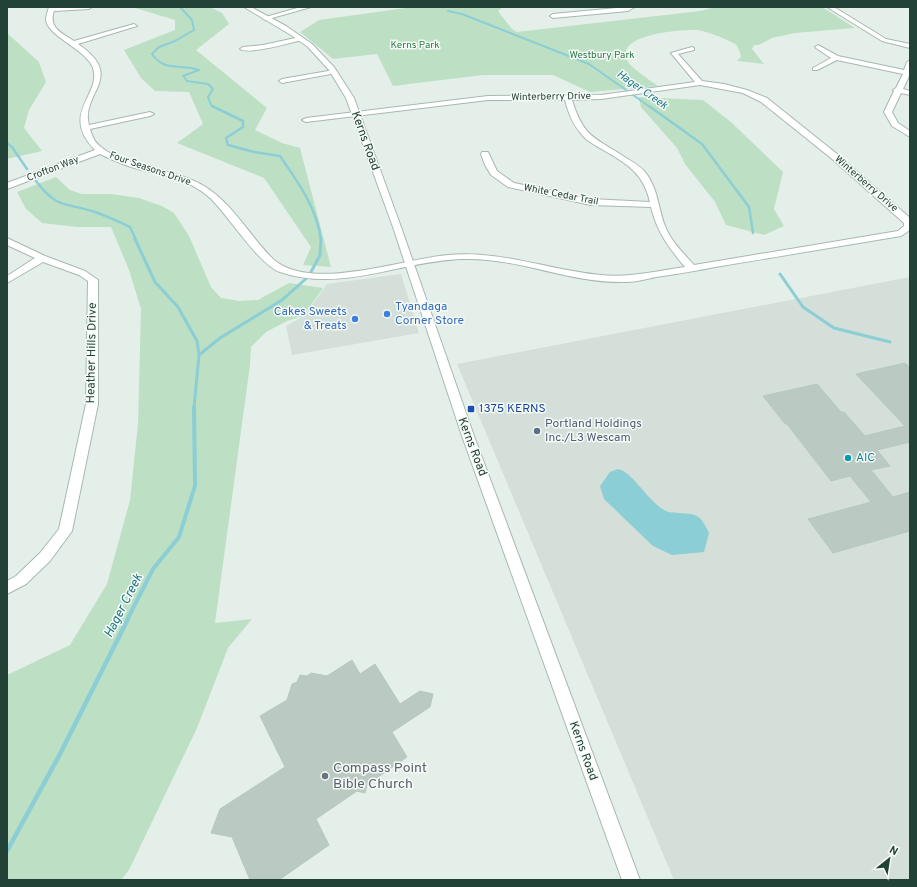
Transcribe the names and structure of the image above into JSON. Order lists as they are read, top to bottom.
{
  "streets": {
    "street": [
      "Winterberry Drive",
      "Kerns Road",
      "Crofton Way",
      "Four Seasons Drive",
      "White Cedar Trail",
      "Heather Hills Drive"
    ]
  },
  "crossings": [
    ["Winterberry Drive", "Kerns Road"],
    ["Winterberry Drive", "Four Seasons Drive"],
    ["Kerns Road", "Four Seasons Drive"],
    ["Crofton Way", "Four Seasons Drive"]
  ],
  "water": ["Hager Creek"],
  "parks": ["Kerns Park", "Westbury Park"],
  "places": {
    "other": [
      "Tyandaga Corner Store",
      "Cakes Sweets & Treats",
      "Portland Holdings Inc./L3 Wescam",
      "AIC",
      "Compass Point Bible Church"
    ],
    "transit": ["1375 KERNS"]
  },
  "north": "top right"
}
